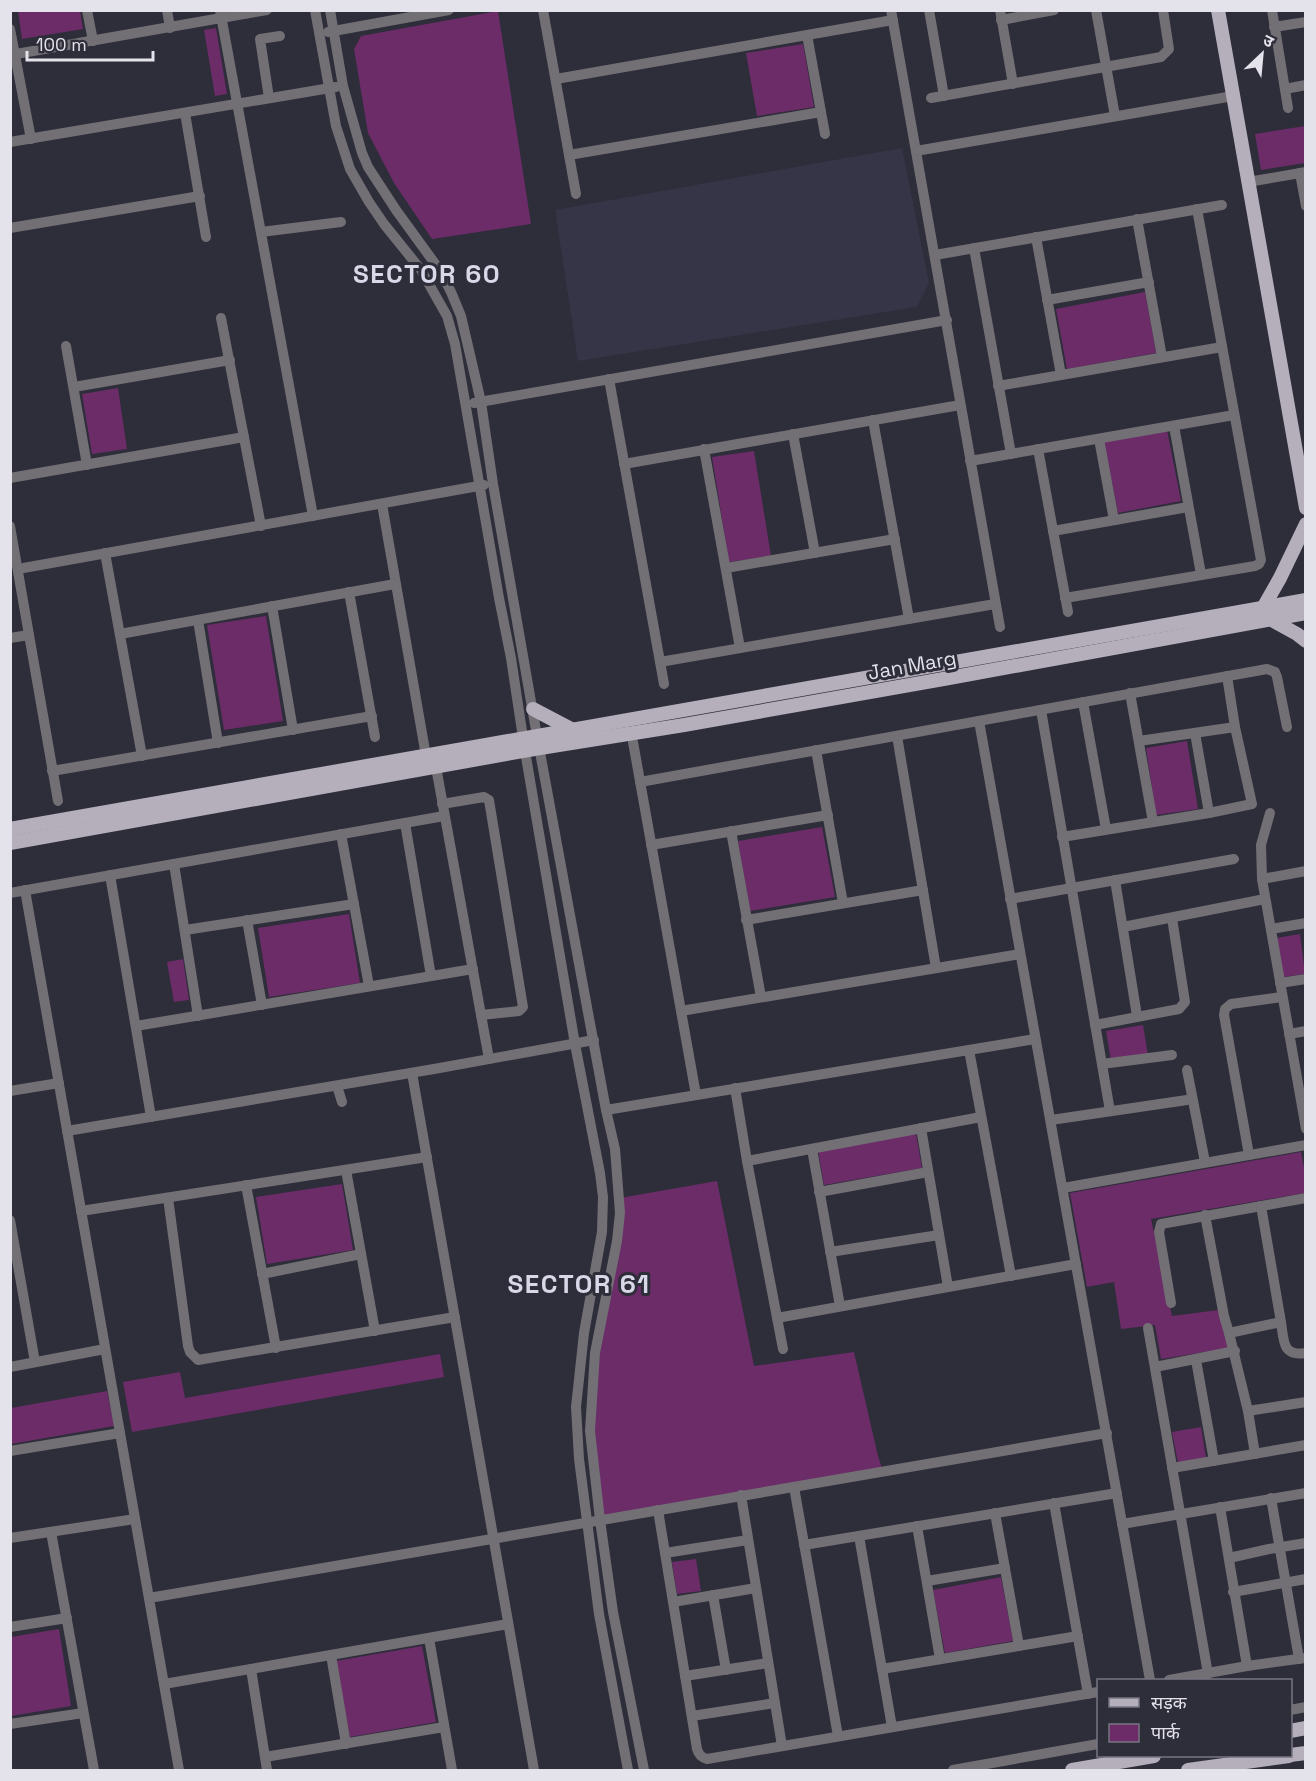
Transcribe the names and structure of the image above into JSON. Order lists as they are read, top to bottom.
{
  "streets": {
    "main road": ["Jan Marg"]
  },
  "districts": ["SECTOR 60", "SECTOR 61"],
  "legend": ["सड़क", "पार्क"],
  "scale_bar": "100 m",
  "north": "top right"
}
